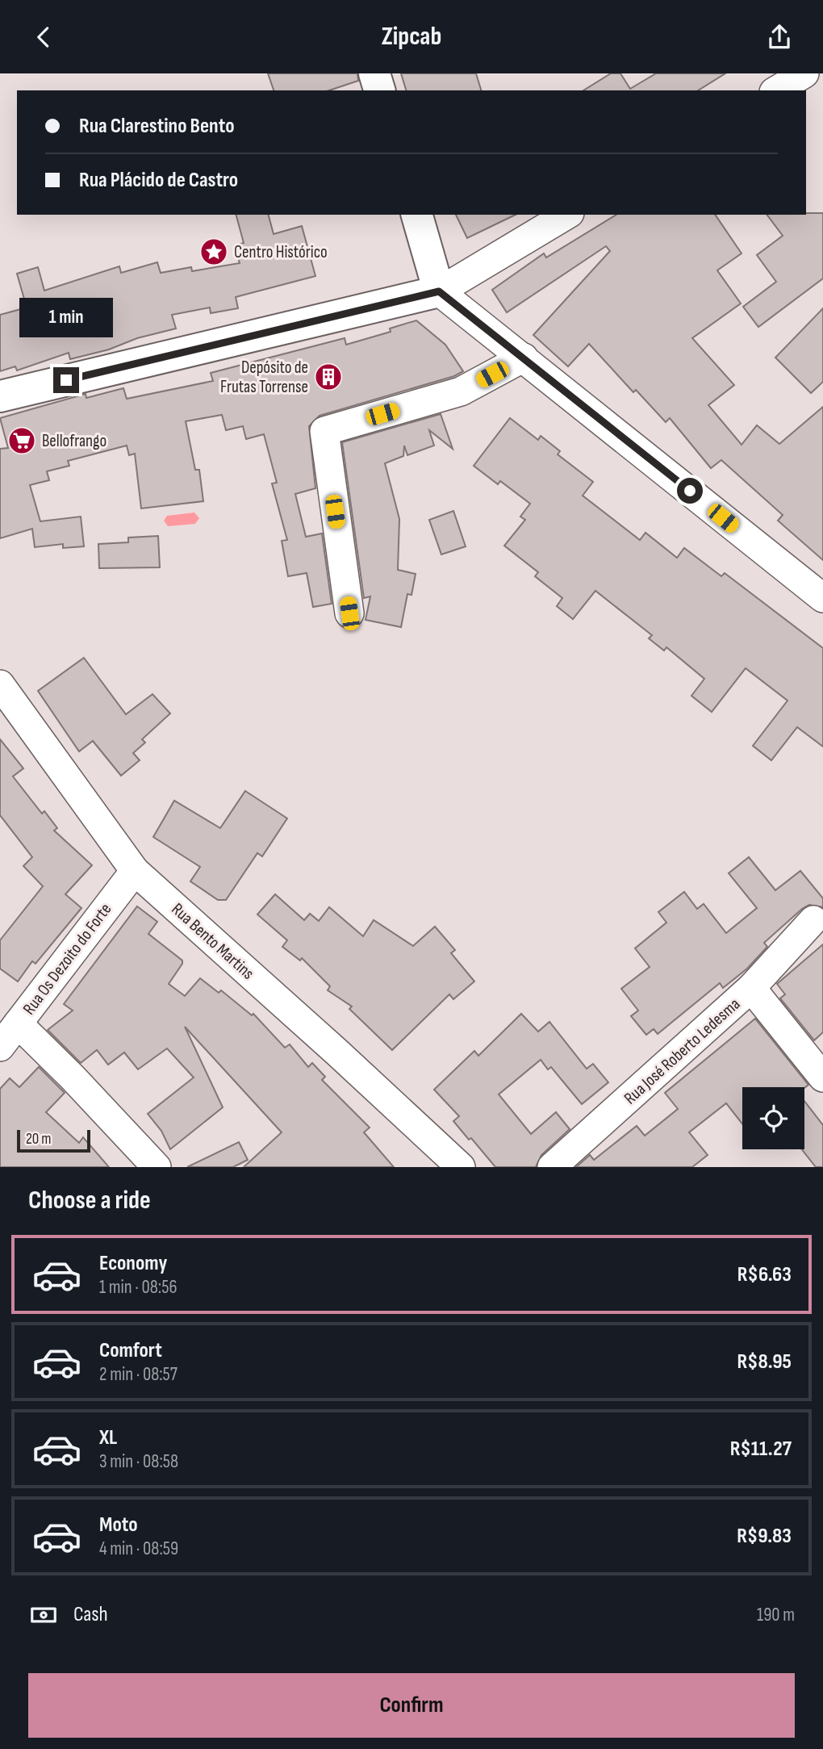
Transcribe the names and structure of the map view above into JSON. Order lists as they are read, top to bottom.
{
  "streets": {
    "street": ["Rua Bento Martins", "Rua Os Dezoito do Forte", "Rua José Roberto Ledesma"]
  },
  "crossings": [
    ["Rua Bento Martins", "Rua Os Dezoito do Forte"]
  ],
  "places": {
    "place": ["Centro Histórico"],
    "building": ["Depósito de Frutas Torrense"],
    "supermarket": ["Bellofrango"]
  },
  "scale_bar": "20 m",
  "page": {
    "header": "Zipcab",
    "banner": ["Rua Clarestino Bento", "Rua Plácido de Castro"],
    "bubble": "1 min",
    "scale": "20 m",
    "heading": "Choose a ride",
    "list": [
      {
        "name": "Economy",
        "note": "1 min · 08:56",
        "value": "R$6.63"
      },
      {
        "name": "Comfort",
        "note": "2 min · 08:57",
        "value": "R$8.95"
      },
      {
        "name": "XL",
        "note": "3 min · 08:58",
        "value": "R$11.27"
      },
      {
        "name": "Moto",
        "note": "4 min · 08:59",
        "value": "R$9.83"
      }
    ],
    "pay": ["Cash", "190 m"],
    "buttons": "Confirm"
  }
}
